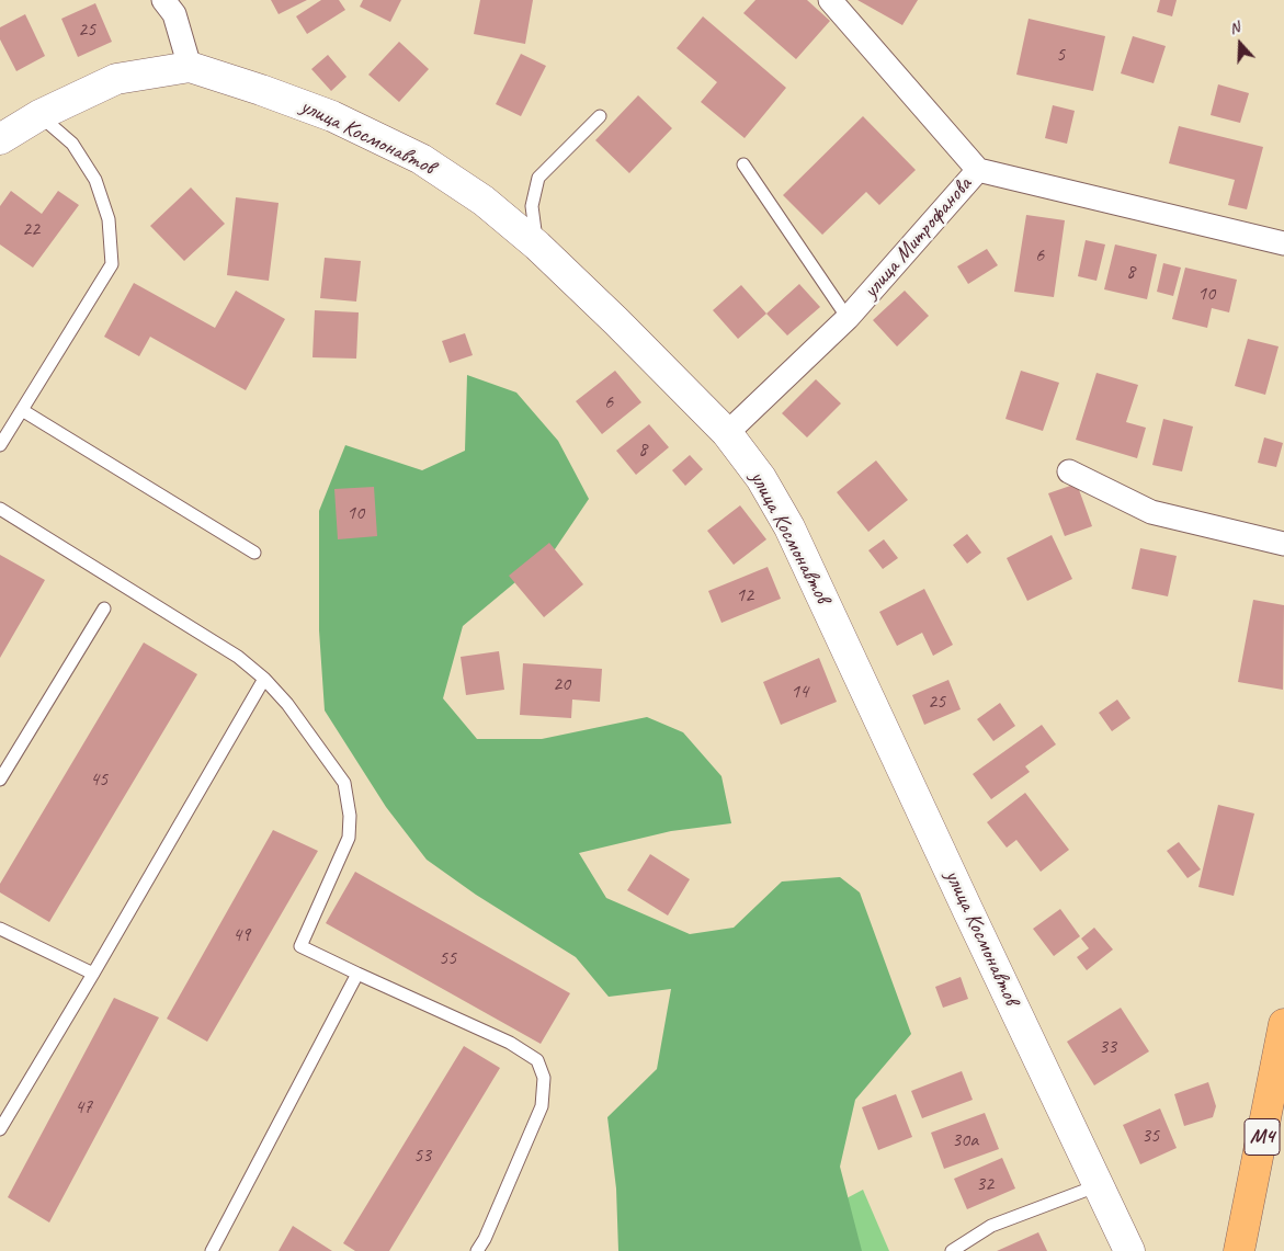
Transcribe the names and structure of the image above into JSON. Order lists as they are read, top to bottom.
{
  "streets": {
    "highway": ["M4"],
    "street": ["улица Космонавтов", "улица Митрофанова"]
  },
  "crossings": [
    ["улица Космонавтов", "улица Митрофанова"]
  ],
  "house_numbers": [
    "25",
    "5",
    "22",
    "6",
    "8",
    "10",
    "6",
    "8",
    "10",
    "12",
    "20",
    "14",
    "25",
    "45",
    "49",
    "55",
    "33",
    "47",
    "35",
    "30а",
    "53",
    "32"
  ],
  "north": "top"
}
